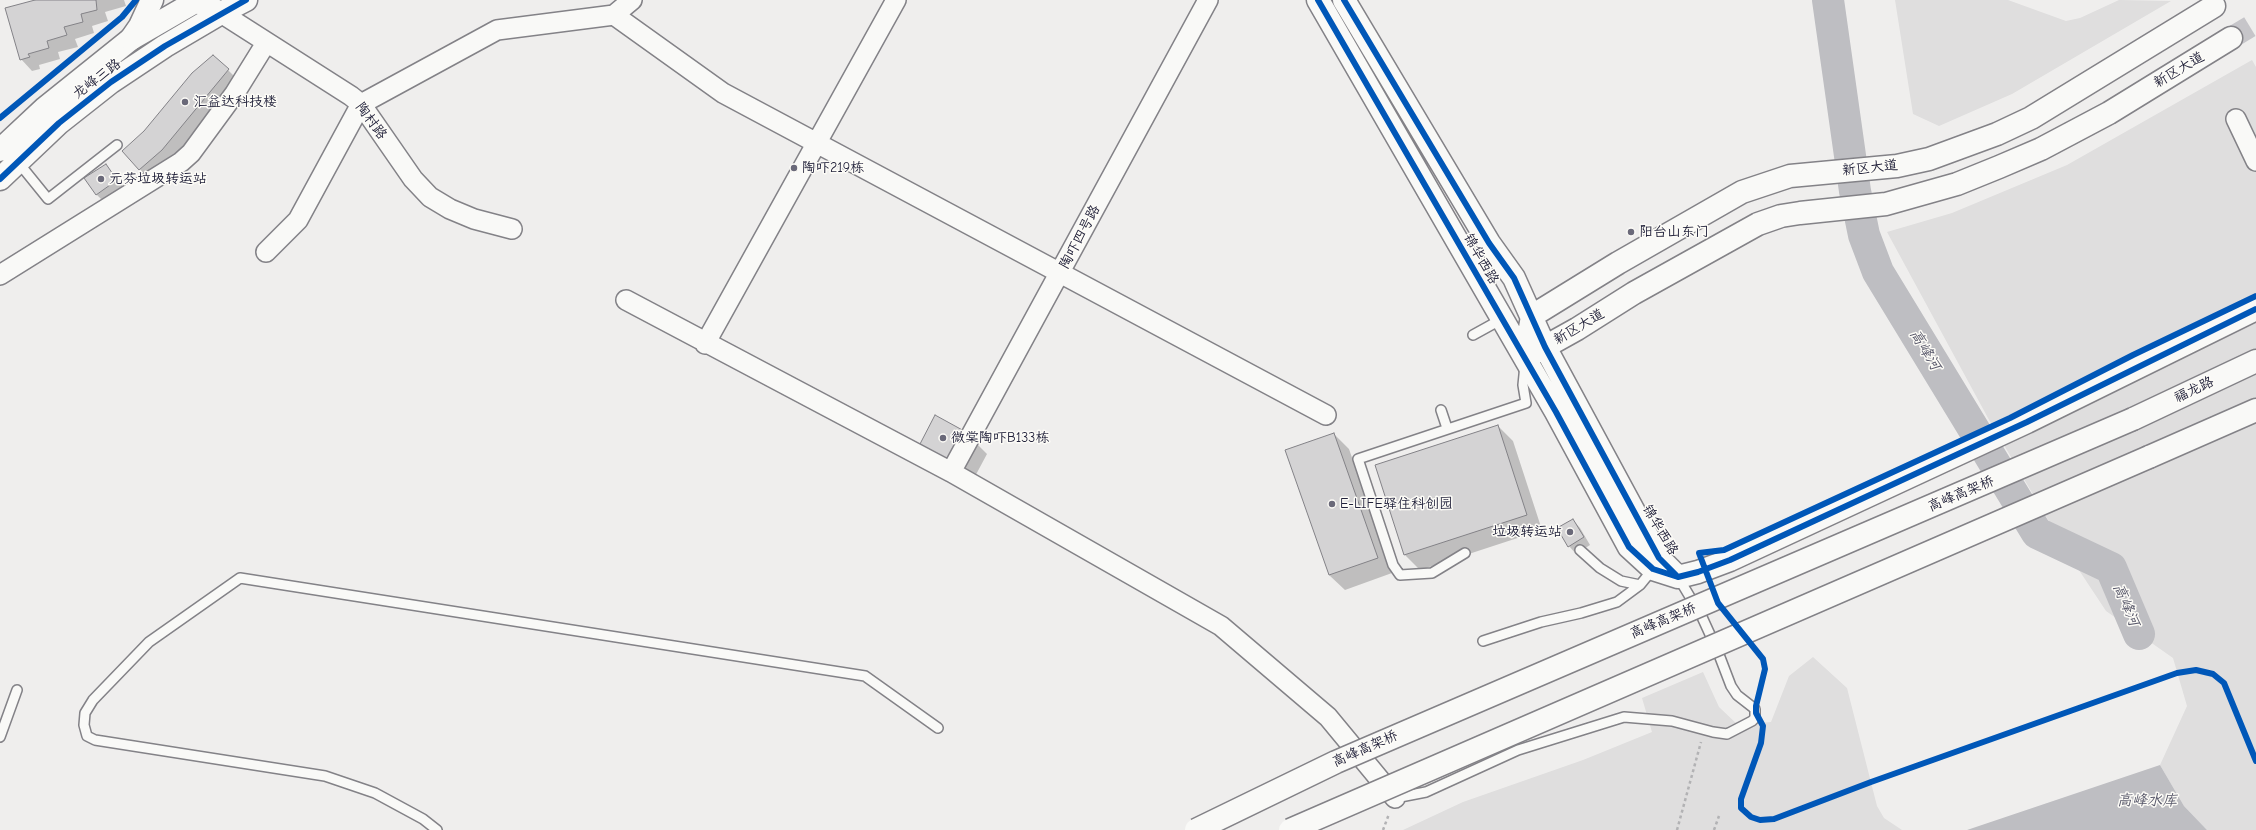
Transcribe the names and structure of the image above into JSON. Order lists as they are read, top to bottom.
{
  "streets": {
    "main road": [
      "新区大道",
      "龙峰三路",
      "锦华西路",
      "福龙路",
      "高峰高架桥"
    ],
    "street": ["陶村路", "陶吓四号路"]
  },
  "crossings": [
    ["新区大道", "锦华西路"],
    ["龙峰三路", "陶村路"],
    ["福龙路", "高峰高架桥"]
  ],
  "water": ["高峰河", "高峰水库"],
  "places": [
    "汇益达科技楼",
    "陶吓219栋",
    "元芬垃圾转运站",
    "阳台山东门",
    "微棠陶吓B133栋",
    "E-LIFE驿住科创园",
    "垃圾转运站"
  ]
}
